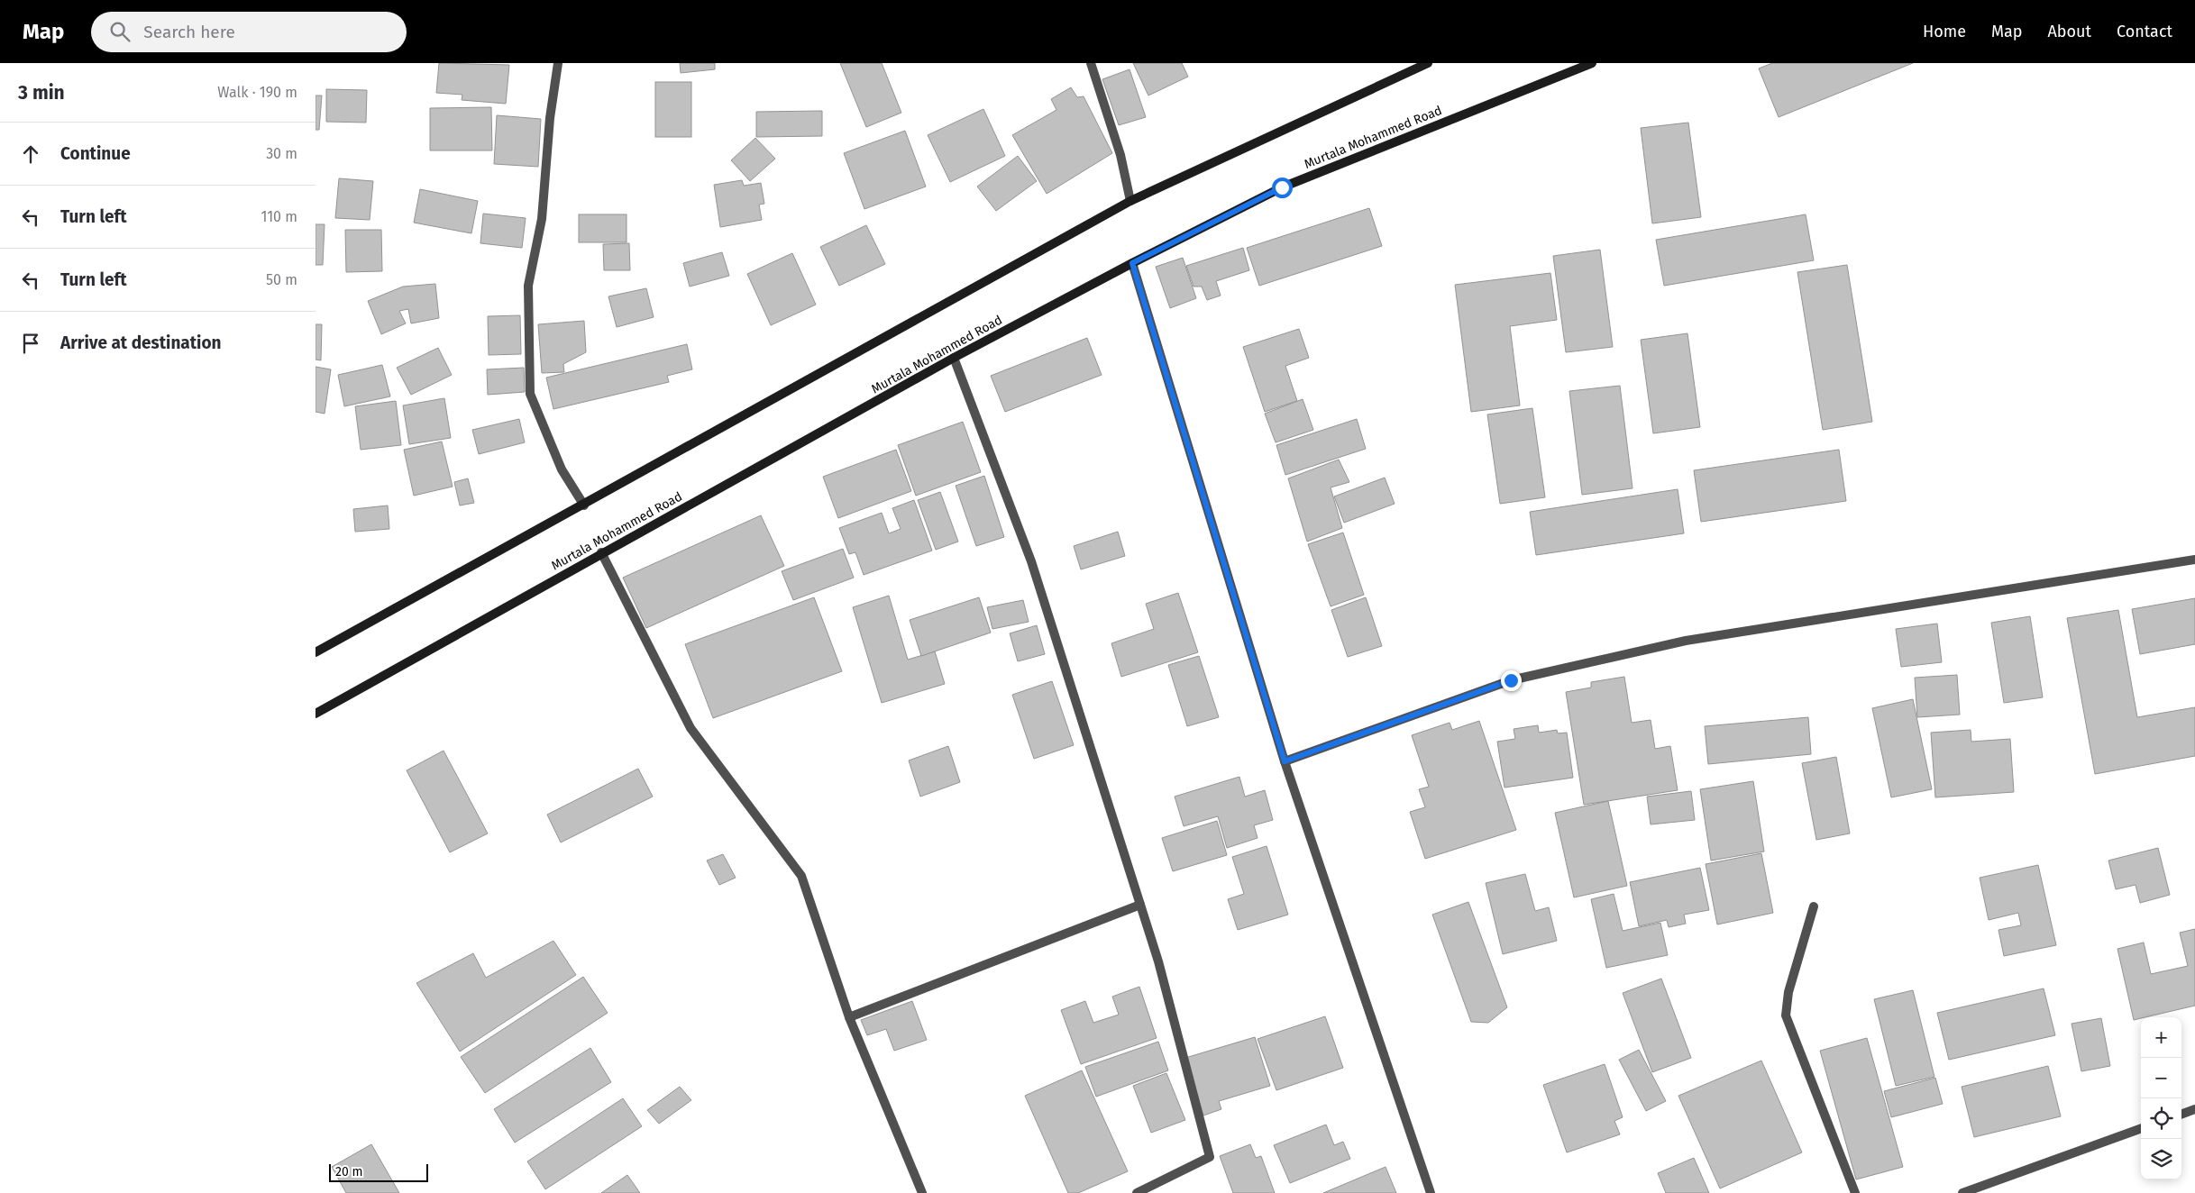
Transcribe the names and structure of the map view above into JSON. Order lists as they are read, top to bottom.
{
  "streets": {
    "main road": ["Murtala Mohammed Road"]
  },
  "scale_bar": "20 m",
  "page": {
    "header": "Map",
    "search": "Search here",
    "nav": [
      "Home",
      "Map",
      "About",
      "Contact"
    ],
    "heading": ["3 min", "Walk · 190 m"],
    "list": [
      ["Continue", "30 m"],
      ["Turn left", "110 m"],
      ["Turn left", "50 m"],
      "Arrive at destination"
    ],
    "map_buttons": ["+", "−"],
    "scale": "20 m"
  }
}
